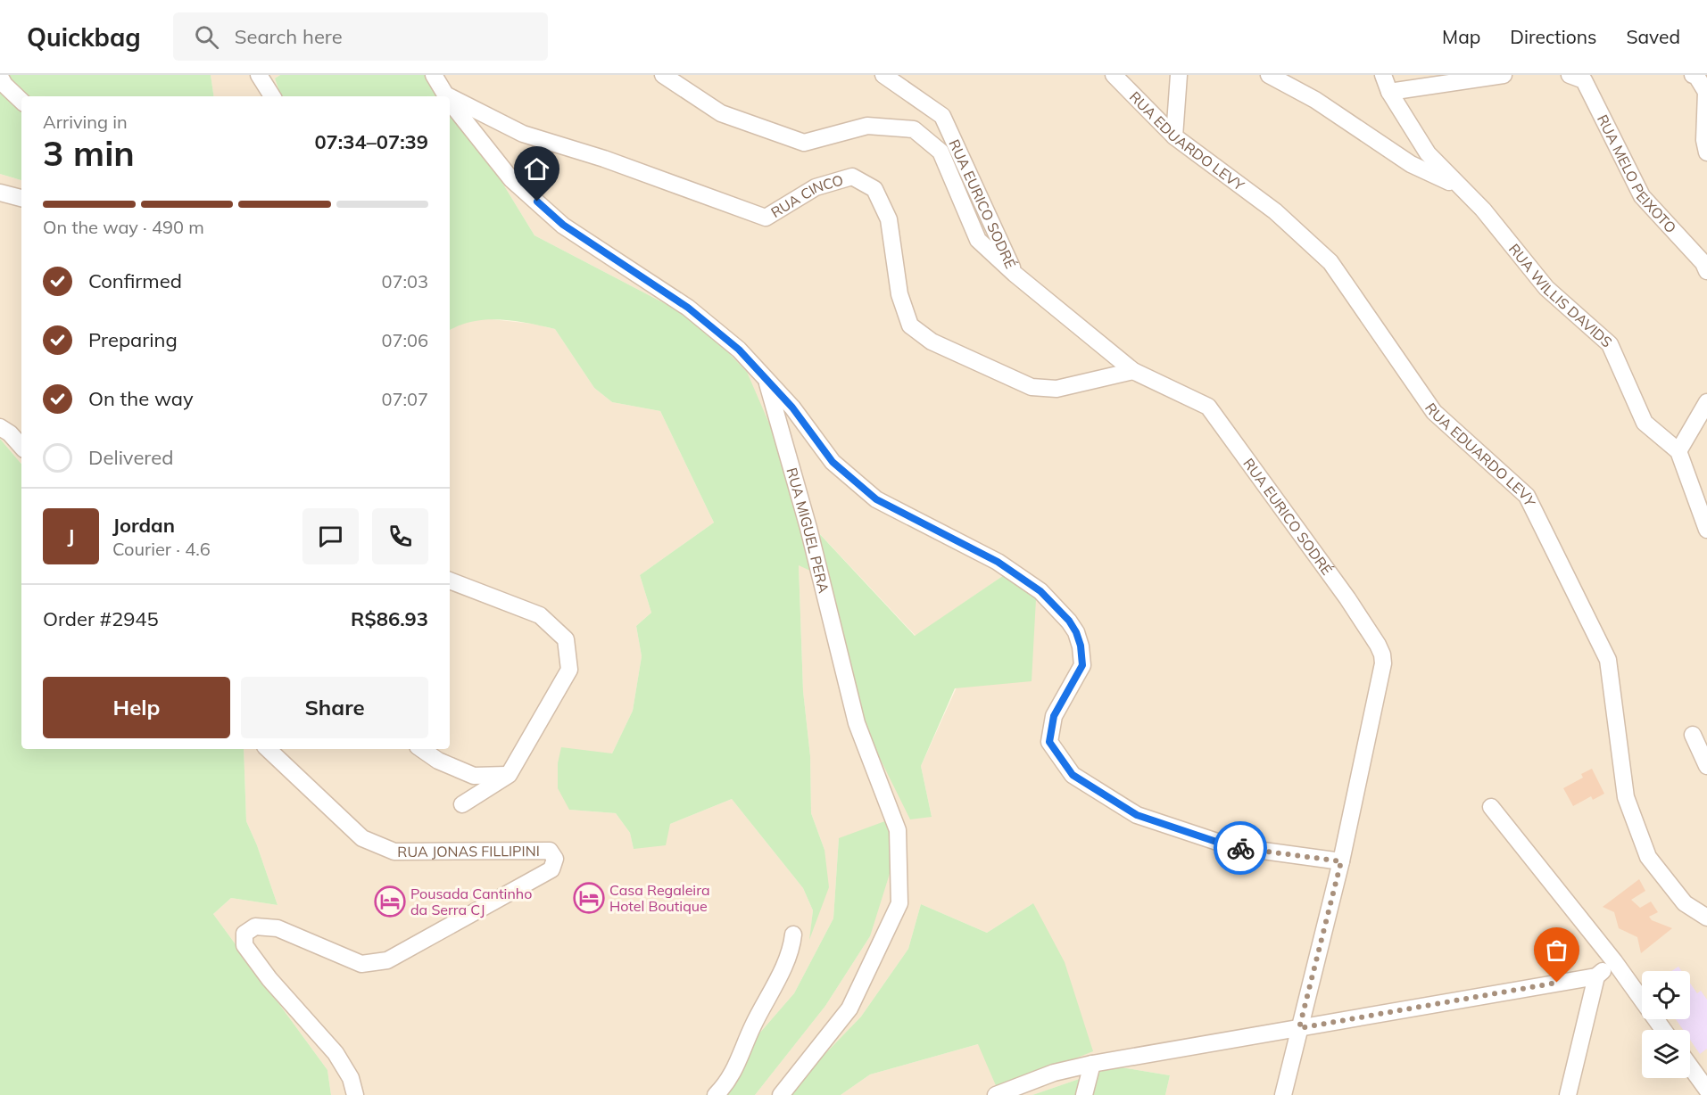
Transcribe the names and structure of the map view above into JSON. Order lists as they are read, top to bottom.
{
  "streets": {
    "street": [
      "RUA EDUARDO LEVY",
      "RUA MELO PEIXOTO",
      "RUA CINCO",
      "RUA EURICO SODRÉ",
      "RUA WILLIS DAVIDS",
      "RUA MIGUEL PERA",
      "RUA JONAS FILLIPINI"
    ]
  },
  "crossings": [
    ["RUA CINCO", "RUA EURICO SODRÉ"],
    ["RUA CINCO", "RUA MIGUEL PERA"]
  ],
  "places": {
    "hotel": ["Casa Regaleira Hotel Boutique", "Pousada Cantinho da Serra CJ"]
  },
  "page": {
    "header": "Quickbag",
    "search": "Search here",
    "nav": ["Map", "Directions", "Saved"],
    "heading": ["3 min", "Arriving in", "07:34–07:39"],
    "panel": [
      "Jordan",
      "Courier · 4.6",
      "Order #2945",
      "R$86.93"
    ],
    "bar": "On the way · 490 m",
    "list": [
      ["Confirmed", "07:03"],
      ["Preparing", "07:06"],
      ["On the way", "07:07"],
      "Delivered"
    ],
    "round": "J",
    "buttons": ["Help", "Share"]
  }
}
